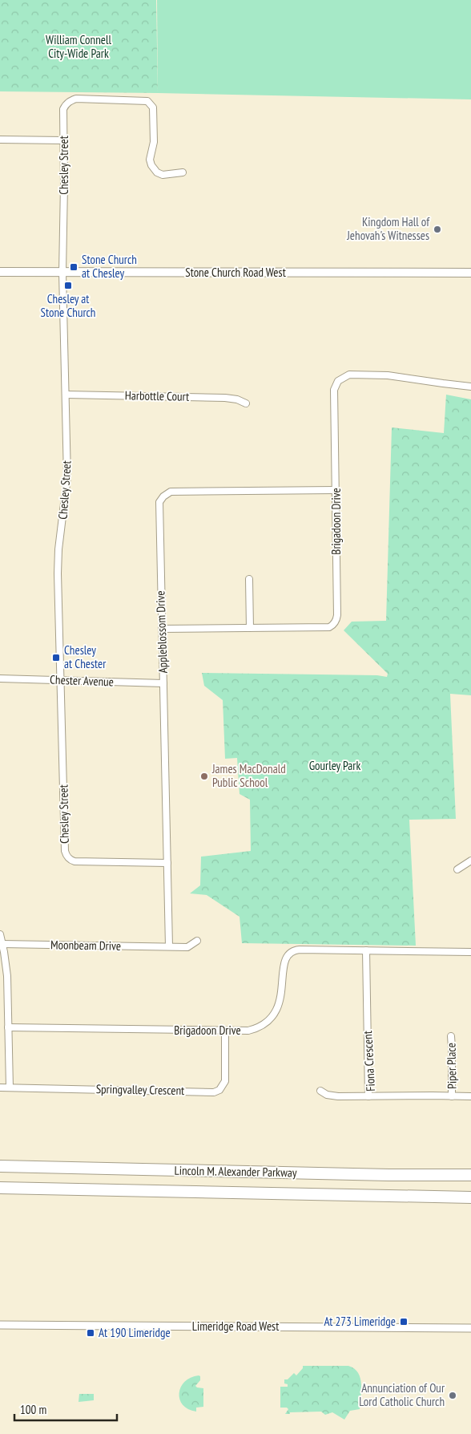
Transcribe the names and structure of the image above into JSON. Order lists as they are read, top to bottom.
{
  "streets": {
    "highway": ["Lincoln M. Alexander Parkway"],
    "main road": ["Stone Church Road West"],
    "street": [
      "Chesley Street",
      "Harbottle Court",
      "Brigadoon Drive",
      "Appleblossom Drive",
      "Chester Avenue",
      "Moonbeam Drive",
      "Fiona Crescent",
      "Piper Place",
      "Springvalley Crescent",
      "Limeridge Road West"
    ]
  },
  "crossings": [
    ["Chesley Street", "Stone Church Road West"],
    ["Chesley Street", "Harbottle Court"],
    ["Chesley Street", "Appleblossom Drive"],
    ["Chesley Street", "Chester Avenue"],
    ["Brigadoon Drive", "Appleblossom Drive"],
    ["Brigadoon Drive", "Fiona Crescent"],
    ["Brigadoon Drive", "Springvalley Crescent"],
    ["Appleblossom Drive", "Chester Avenue"],
    ["Appleblossom Drive", "Moonbeam Drive"],
    ["Fiona Crescent", "Piper Place"]
  ],
  "parks": ["William Connell City-Wide Park", "Gourley Park"],
  "places": {
    "other": ["Kingdom Hall of Jehovah's Witnesses", "James MacDonald Public School", "Annunciation of Our Lord Catholic Church"],
    "transit": [
      "Stone Church at Chesley",
      "Chesley at Stone Church",
      "Chesley at Chester",
      "At 273 Limeridge",
      "At 190 Limeridge"
    ]
  },
  "scale_bar": "100 m"
}
